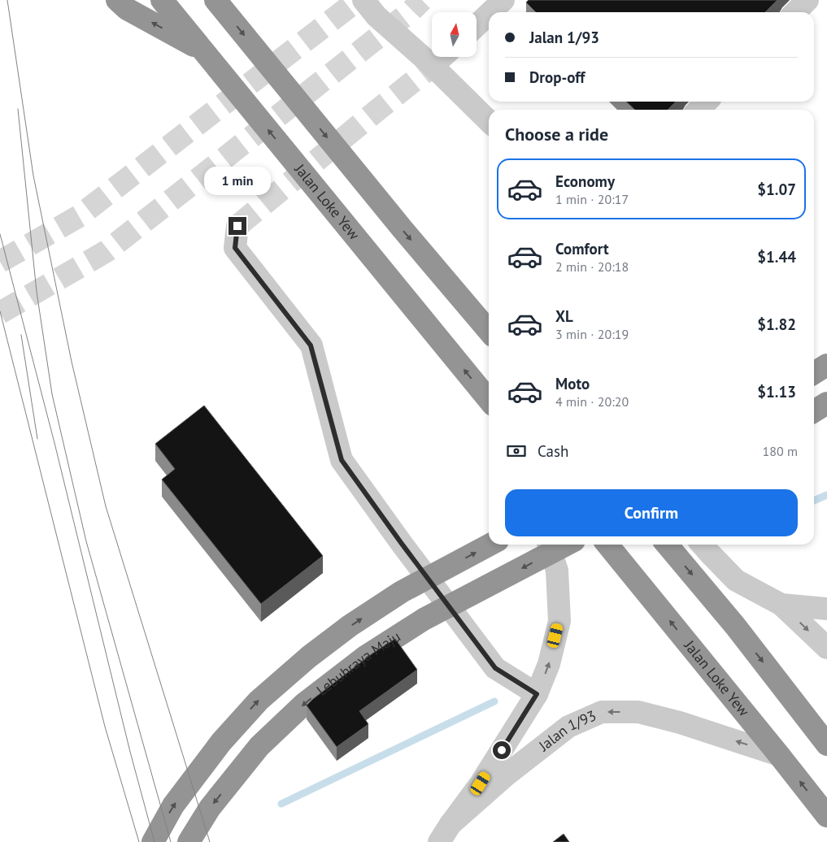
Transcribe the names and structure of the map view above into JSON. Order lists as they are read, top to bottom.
{
  "streets": {
    "highway": ["Jalan Loke Yew", "Lebuhraya Maju"],
    "street": ["Jalan 1/93"]
  },
  "crossings": [
    ["Jalan Loke Yew", "Jalan 1/93"]
  ],
  "north": "top",
  "page": {
    "banner": ["Jalan 1/93", "Drop-off"],
    "heading": "Choose a ride",
    "list": [
      {
        "name": "Economy",
        "note": "1 min · 20:17",
        "value": "$1.07"
      },
      {
        "name": "Comfort",
        "note": "2 min · 20:18",
        "value": "$1.44"
      },
      {
        "name": "XL",
        "note": "3 min · 20:19",
        "value": "$1.82"
      },
      {
        "name": "Moto",
        "note": "4 min · 20:20",
        "value": "$1.13"
      }
    ],
    "bubble": "1 min",
    "pay": ["Cash", "180 m"],
    "buttons": "Confirm"
  }
}
